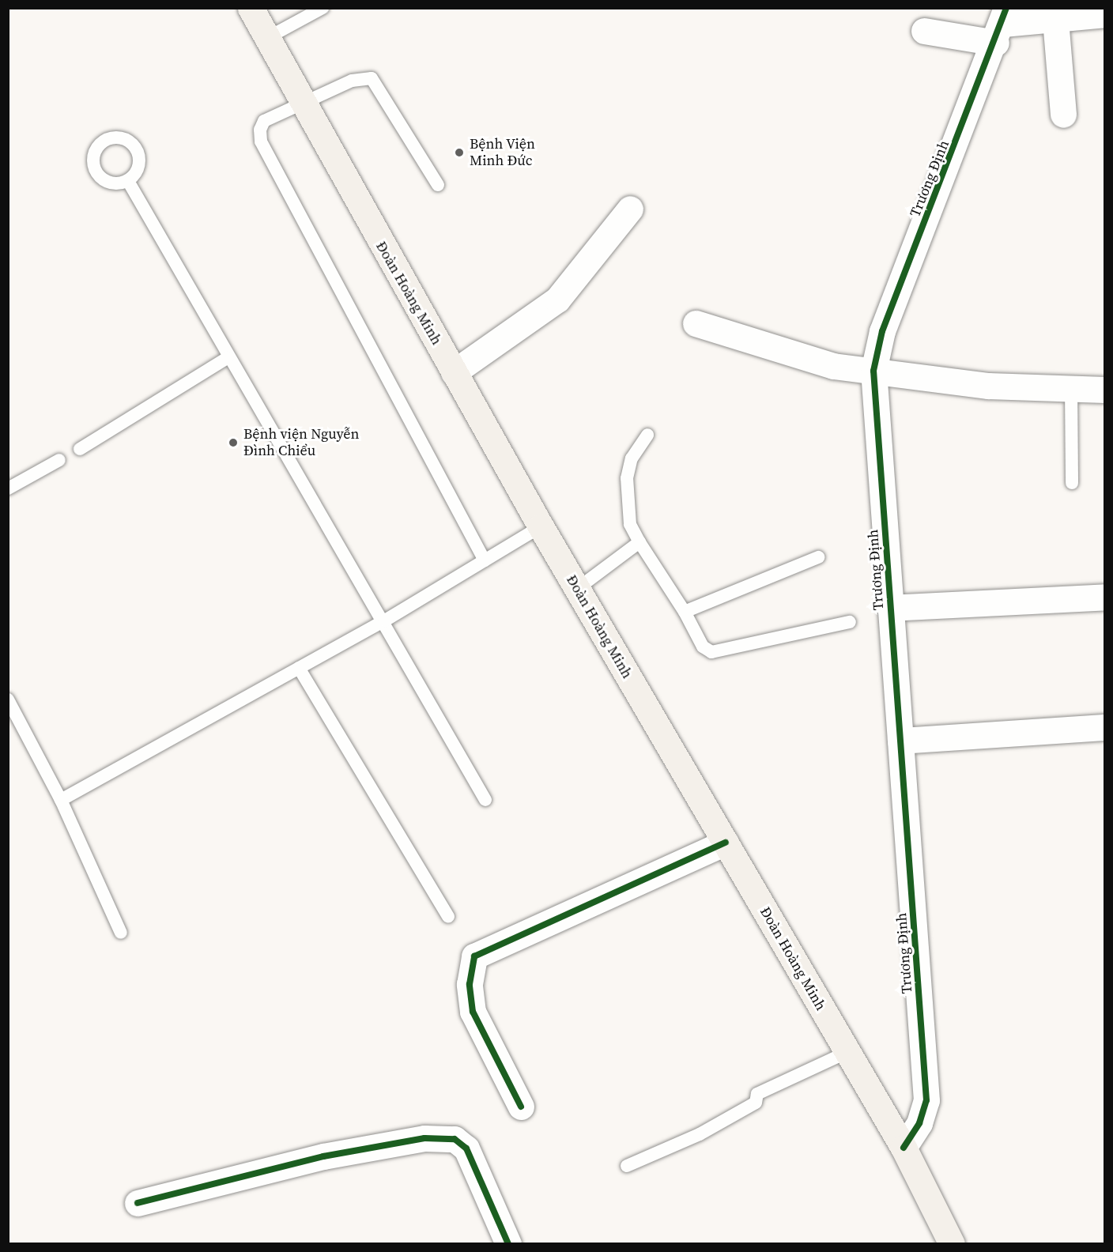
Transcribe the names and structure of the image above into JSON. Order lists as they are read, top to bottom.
{
  "streets": {
    "main road": ["Đoàn Hoàng Minh"],
    "street": ["Trương Định"]
  },
  "crossings": [
    ["Trương Định", "Đoàn Hoàng Minh"]
  ],
  "places": ["Bệnh Viện Minh Đức", "Bệnh viện Nguyễn Đình Chiểu"]
}
